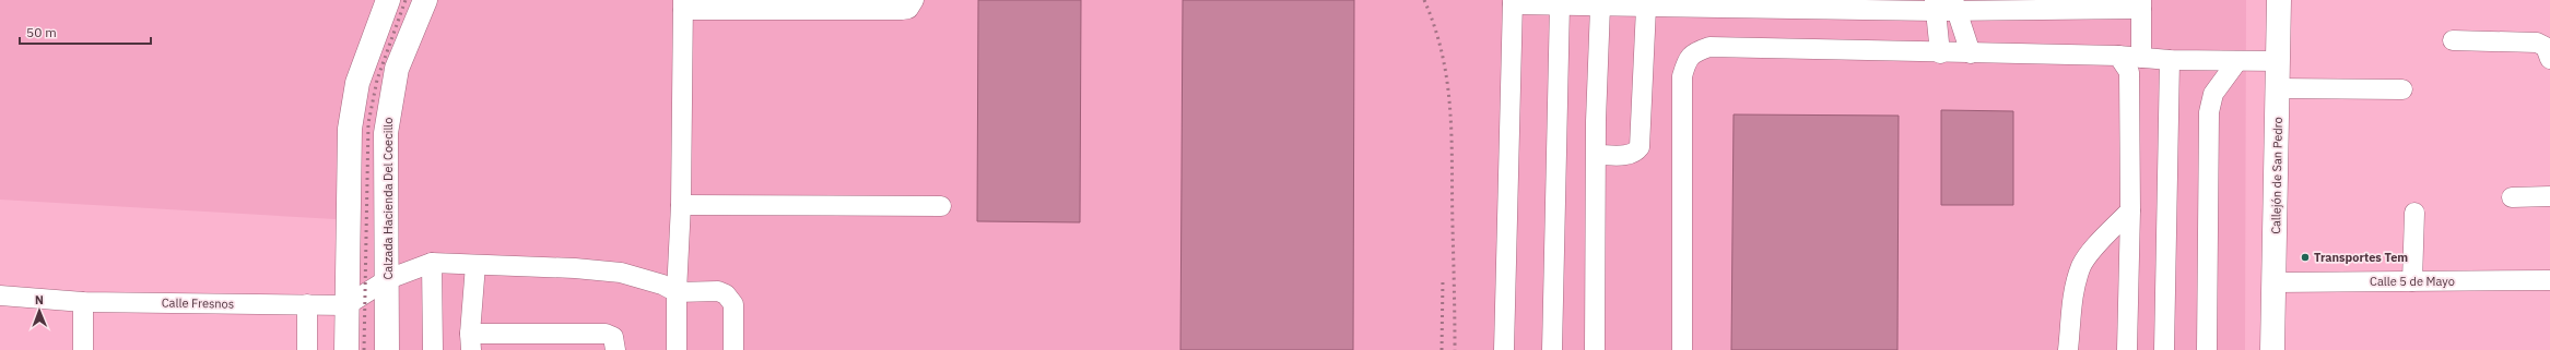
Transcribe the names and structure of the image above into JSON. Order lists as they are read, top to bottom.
{
  "streets": {
    "main road": ["Callejón de San Pedro", "Calzada Hacienda Del Coecillo"],
    "street": ["Calle 5 de Mayo", "Calle Fresnos"]
  },
  "crossings": [
    ["Callejón de San Pedro", "Calle 5 de Mayo"]
  ],
  "places": ["Transportes Tem"],
  "scale_bar": "50 m",
  "north": "top"
}
